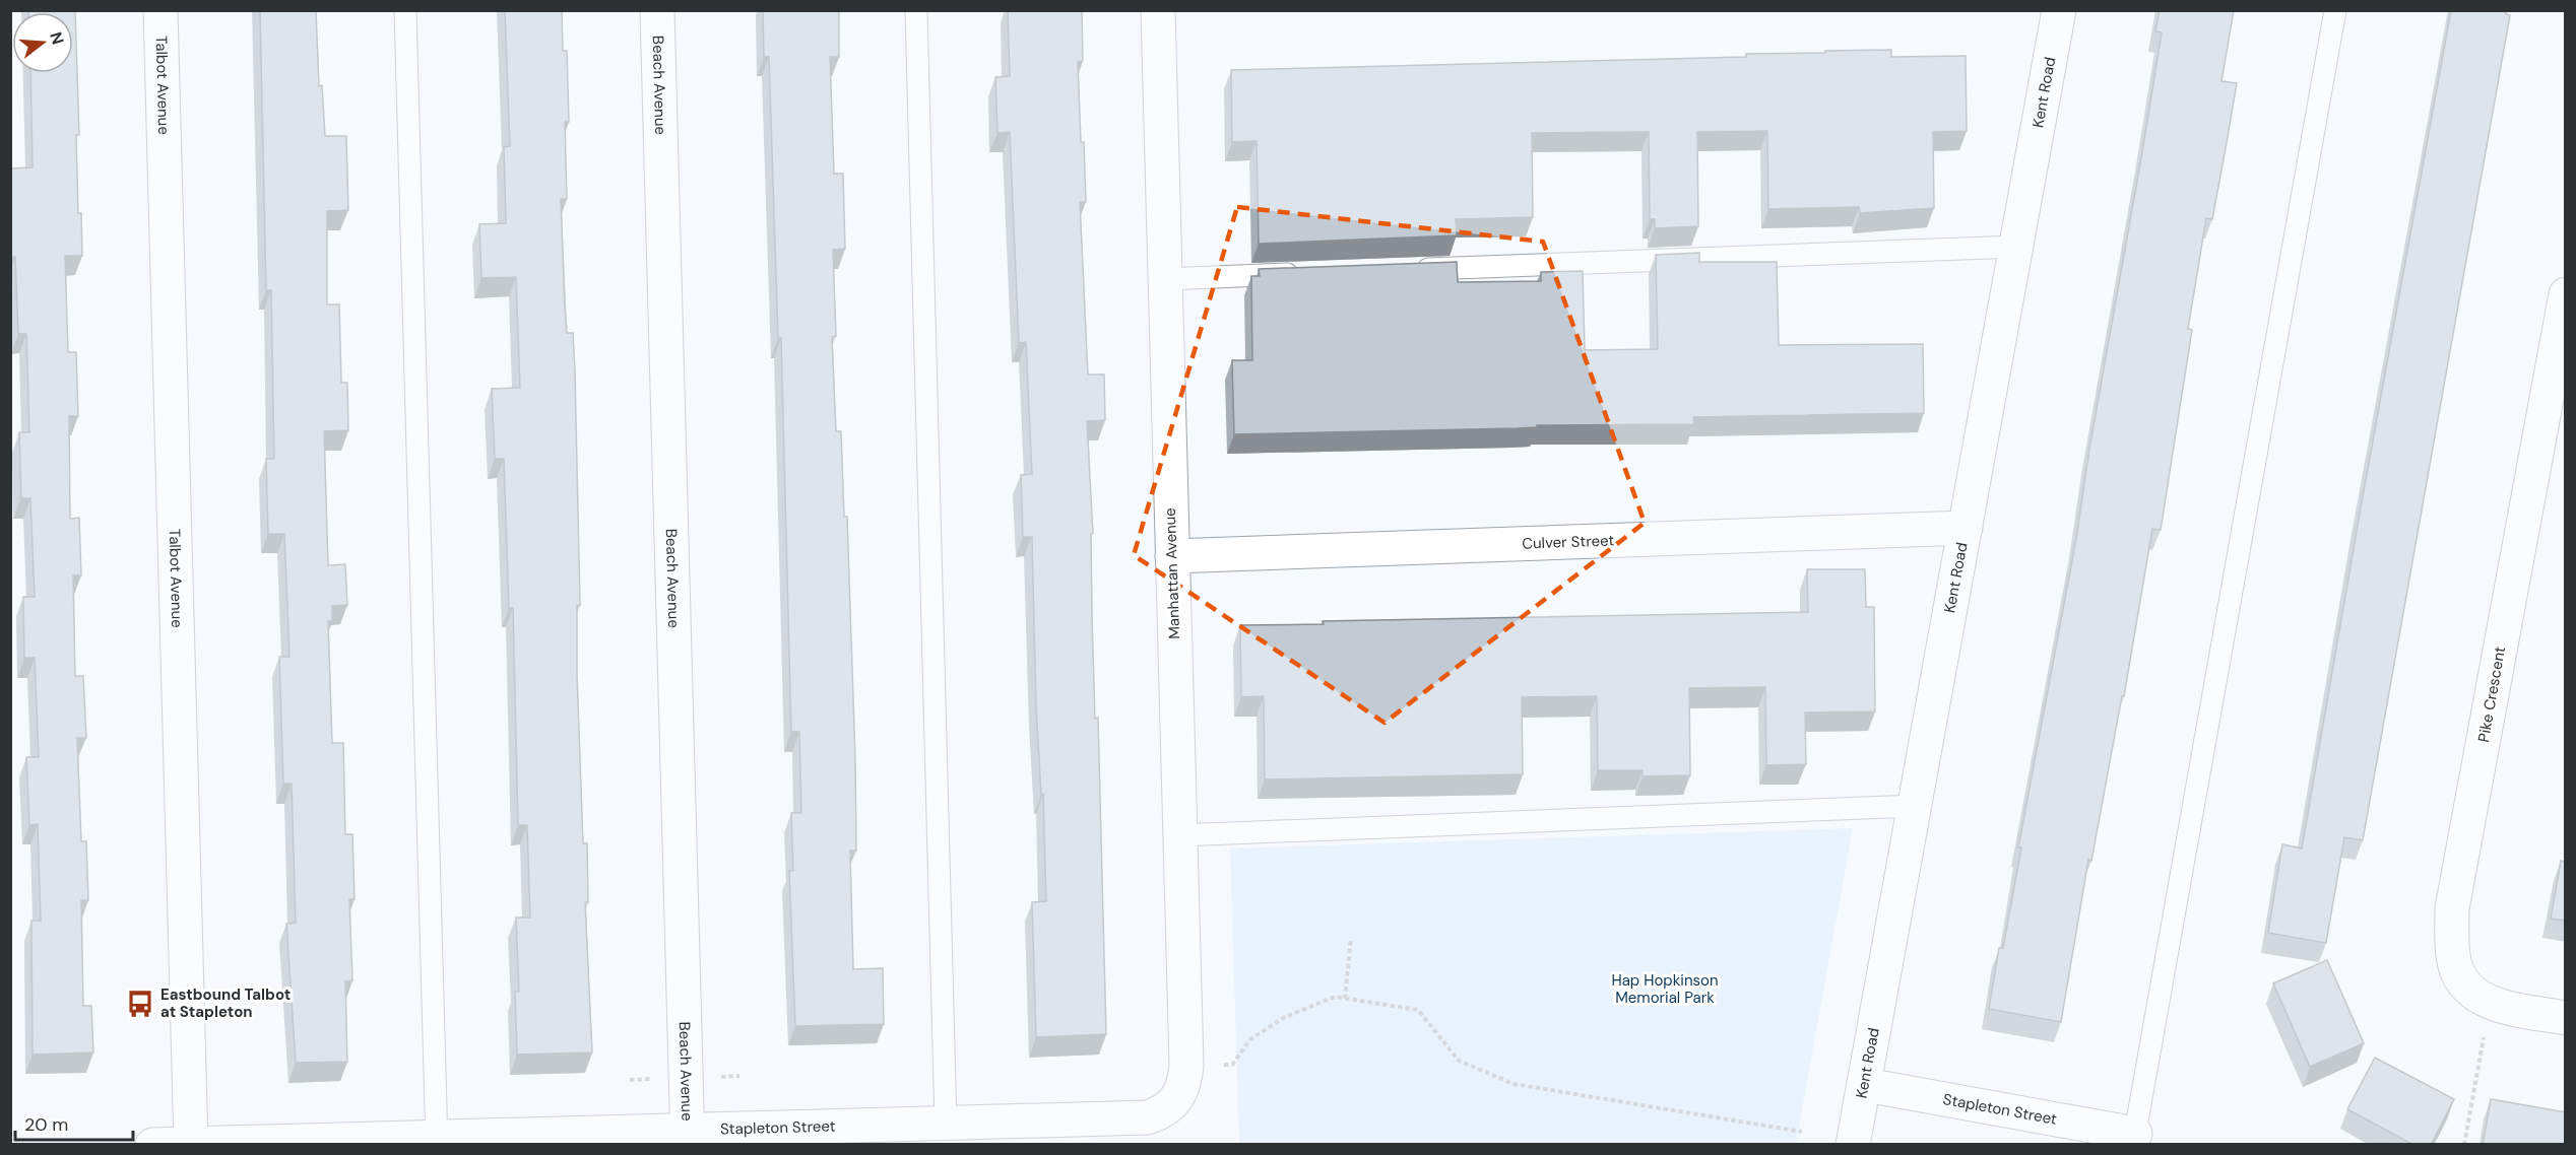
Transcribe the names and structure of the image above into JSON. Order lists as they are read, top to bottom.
{
  "streets": {
    "street": [
      "Talbot Avenue",
      "Beach Avenue",
      "Kent Road",
      "Culver Street",
      "Manhattan Avenue",
      "Pike Crescent",
      "Stapleton Street"
    ]
  },
  "crossings": [
    ["Talbot Avenue", "Stapleton Street"],
    ["Beach Avenue", "Stapleton Street"],
    ["Kent Road", "Culver Street"],
    ["Kent Road", "Stapleton Street"],
    ["Culver Street", "Manhattan Avenue"],
    ["Manhattan Avenue", "Stapleton Street"]
  ],
  "parks": ["Hap Hopkinson Memorial Park"],
  "places": {
    "bus stop": ["Eastbound Talbot at Stapleton"]
  },
  "scale_bar": "20 m",
  "north": "right"
}
